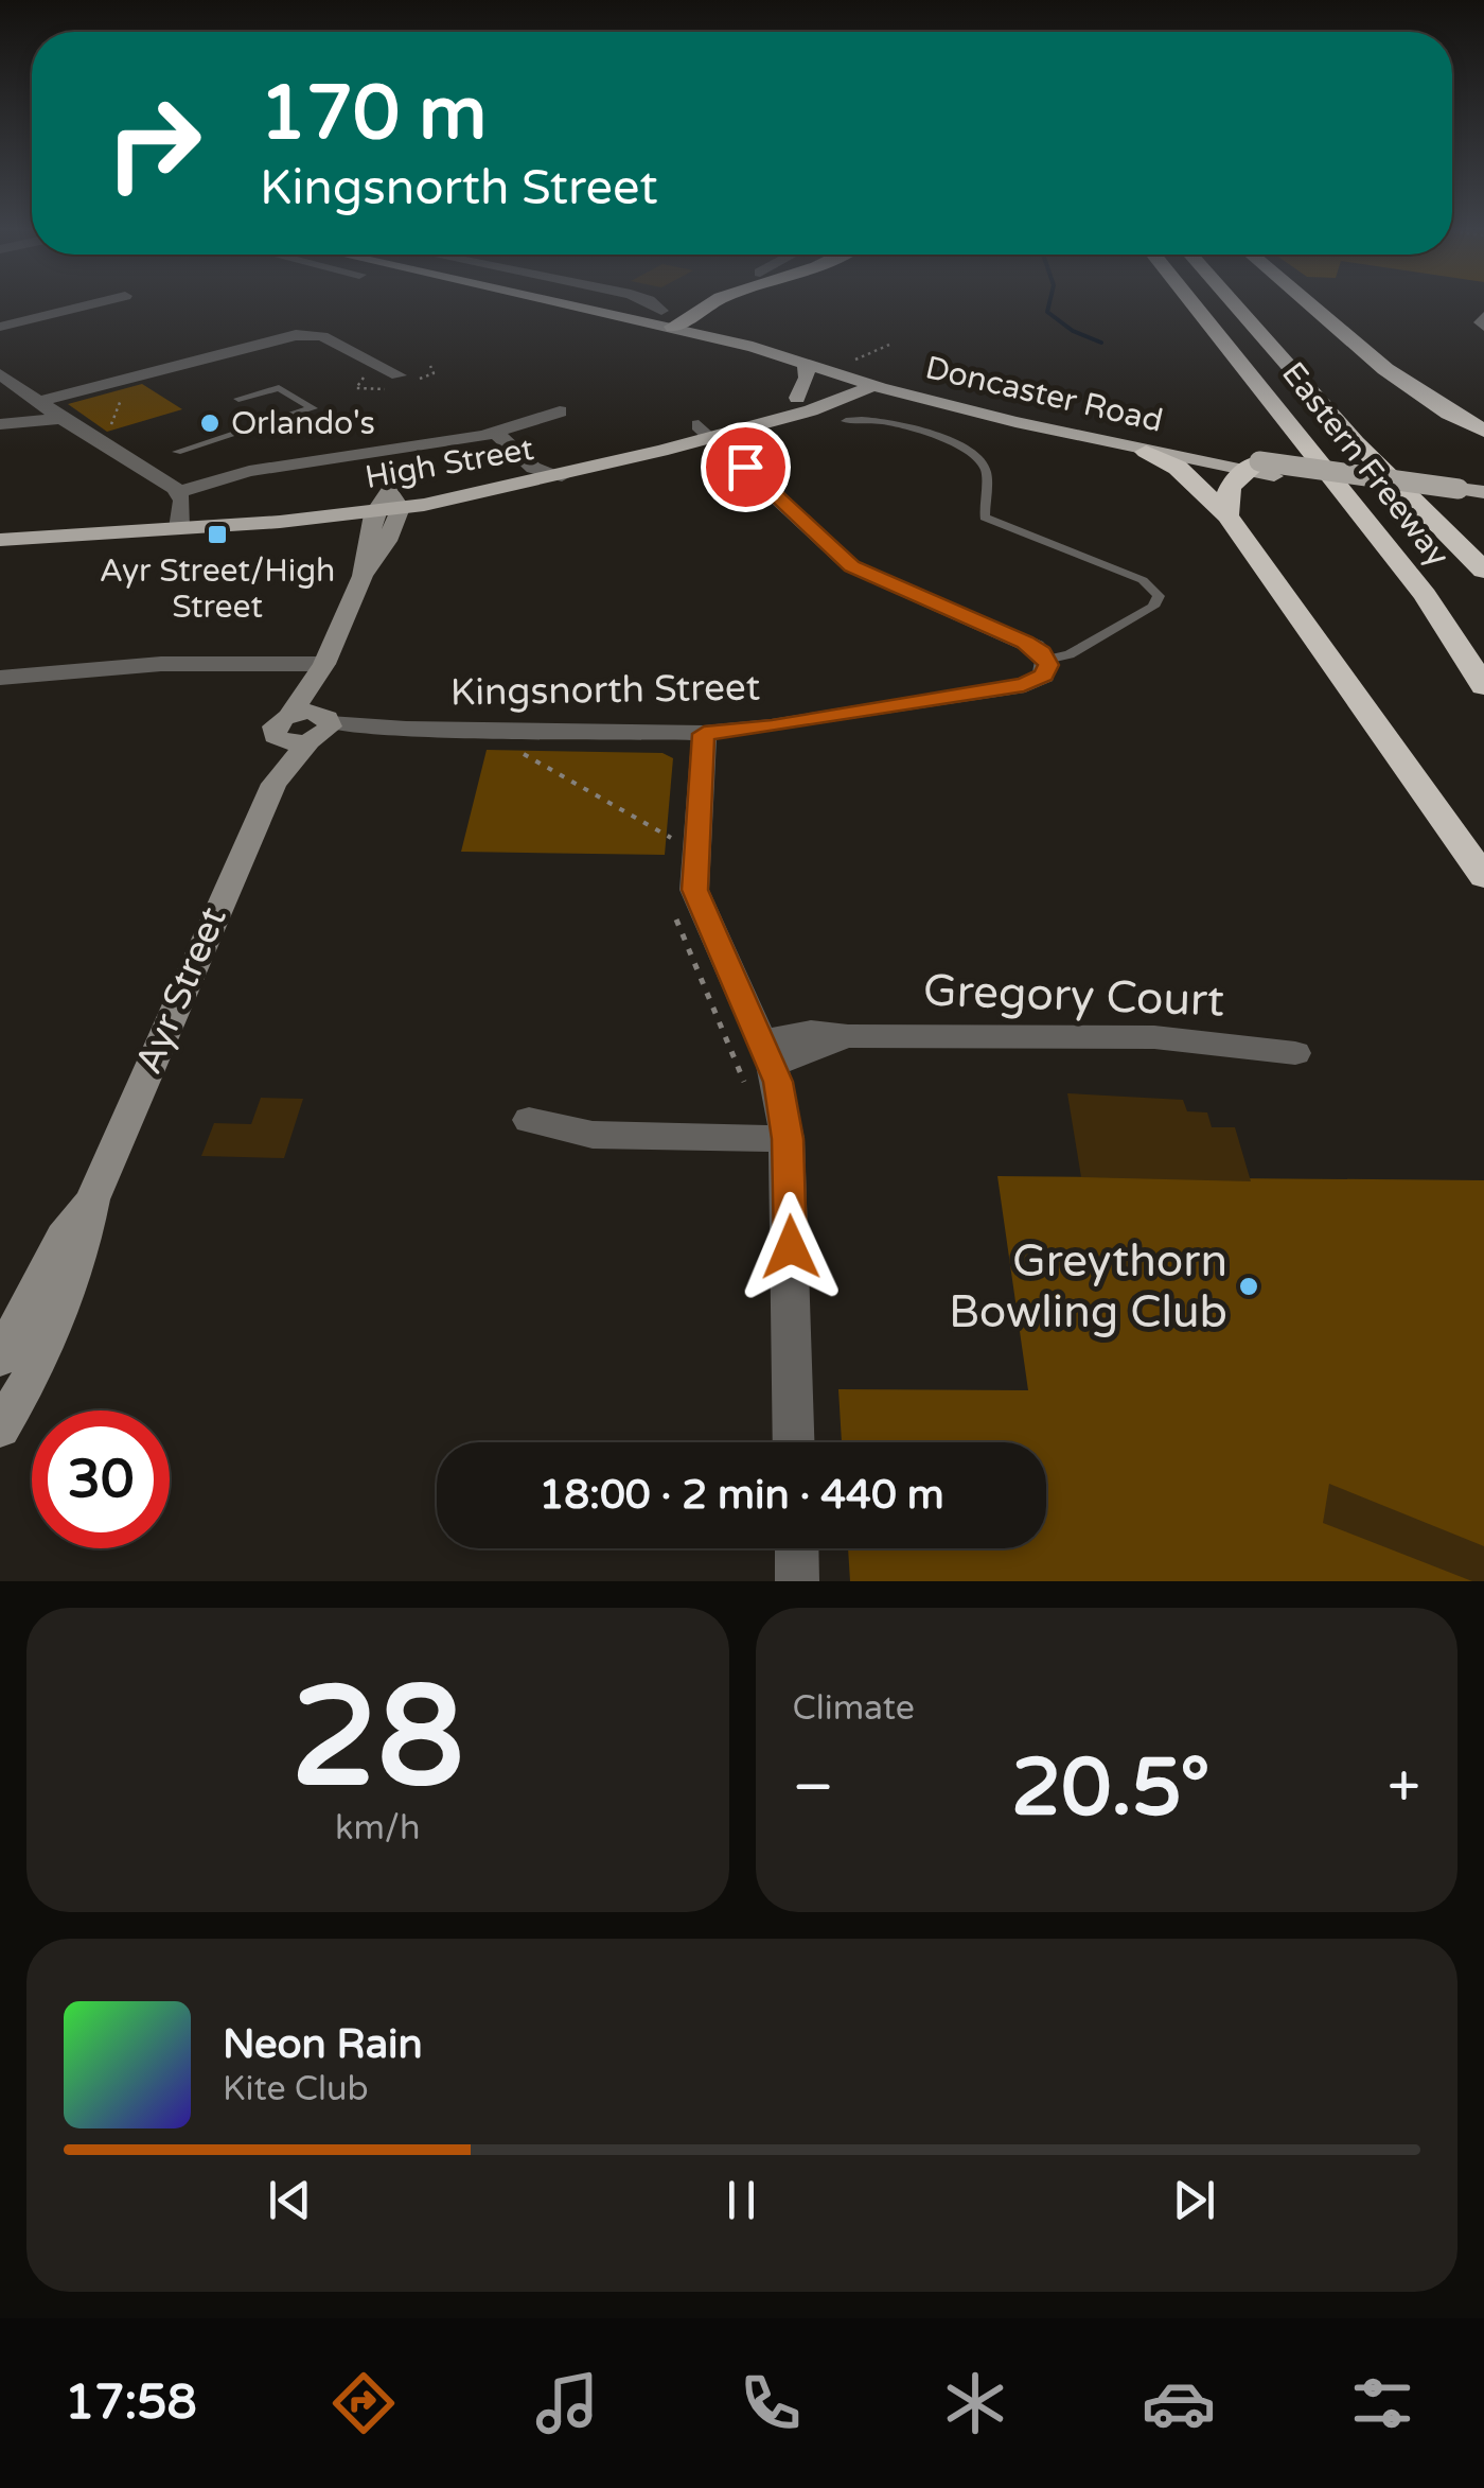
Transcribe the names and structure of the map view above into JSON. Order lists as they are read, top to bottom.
{
  "streets": {
    "highway": ["Eastern Freeway"],
    "main road": ["Doncaster Road", "High Street"],
    "street": ["Kingsnorth Street", "Ayr Street", "Gregory Court"]
  },
  "crossings": [
    ["Doncaster Road", "High Street"],
    ["High Street", "Ayr Street"],
    ["Kingsnorth Street", "Ayr Street"]
  ],
  "places": {
    "other": ["Orlando's", "Greythorn Bowling Club"],
    "transit": ["Ayr Street/High Street"]
  },
  "page": {
    "turn": ["170 m", "Kingsnorth Street"],
    "limit": "30",
    "trip": "18:00 · 2 min · 440 m",
    "tile": [
      ["28", "km/h"],
      "Climate"
    ],
    "heat": ["−", "20.5°", "+"],
    "song": ["Neon Rain", "Kite Club"],
    "tabs": "17:58"
  }
}
